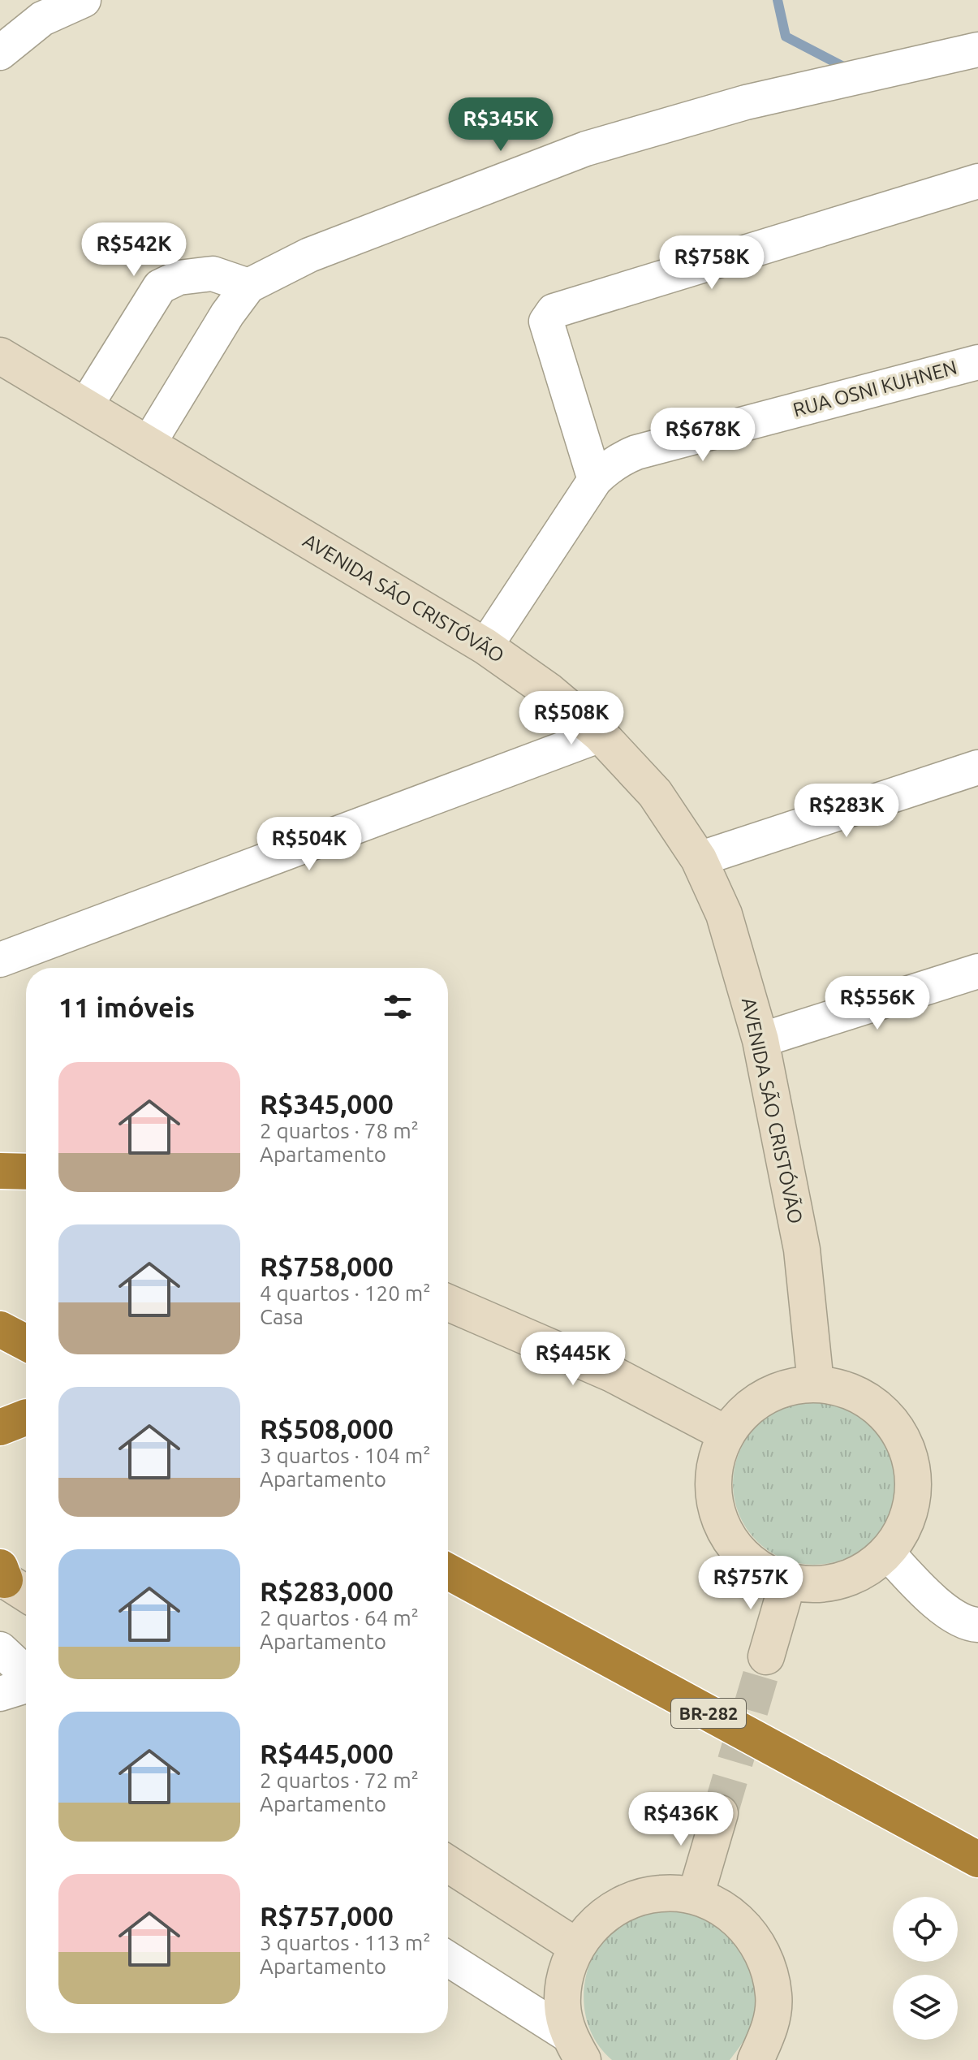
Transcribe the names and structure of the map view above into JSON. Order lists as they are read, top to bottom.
{
  "streets": {
    "highway": ["BR-282"],
    "main road": ["AVENIDA SÃO CRISTÓVÃO"],
    "street": ["RUA OSNI KUHNEN"]
  },
  "crossings": [
    ["RUA OSNI KUHNEN", "AVENIDA SÃO CRISTÓVÃO"]
  ],
  "page": {
    "price": [
      "R$345K",
      "R$542K",
      "R$758K",
      "R$678K",
      "R$508K",
      "R$283K",
      "R$504K",
      "R$556K",
      "R$445K",
      "R$757K",
      "R$436K"
    ],
    "heading": "11 imóveis",
    "list": [
      {
        "name": "R$345,000",
        "note": "2 quartos · 78 m² · Apartamento"
      },
      {
        "name": "R$758,000",
        "note": "4 quartos · 120 m² · Casa"
      },
      {
        "name": "R$508,000",
        "note": "3 quartos · 104 m² · Apartamento"
      },
      {
        "name": "R$283,000",
        "note": "2 quartos · 64 m² · Apartamento"
      },
      {
        "name": "R$445,000",
        "note": "2 quartos · 72 m² · Apartamento"
      },
      {
        "name": "R$757,000",
        "note": "3 quartos · 113 m² · Apartamento"
      }
    ]
  }
}
